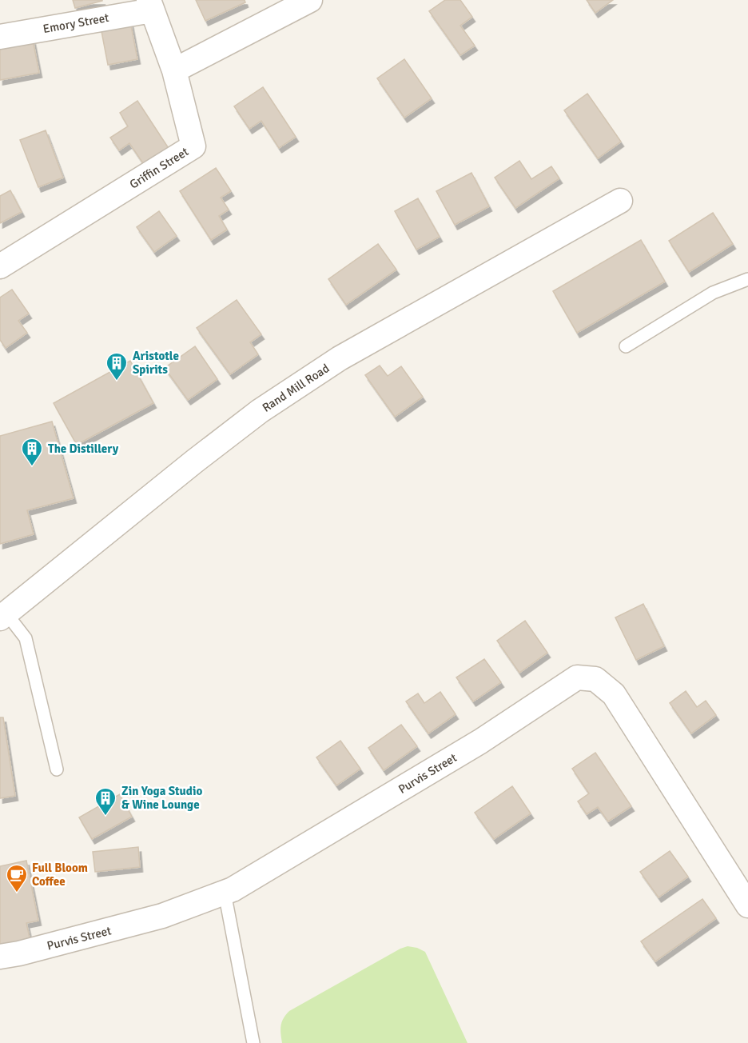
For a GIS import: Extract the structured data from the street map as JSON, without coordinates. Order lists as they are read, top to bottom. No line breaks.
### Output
{"streets":{"street":["Emory Street","Griffin Street","Rand Mill Road","Purvis Street"]},"places":{"building":["Aristotle Spirits","The Distillery","Zin Yoga Studio & Wine Lounge"],"cafe":["Full Bloom Coffee"]}}
